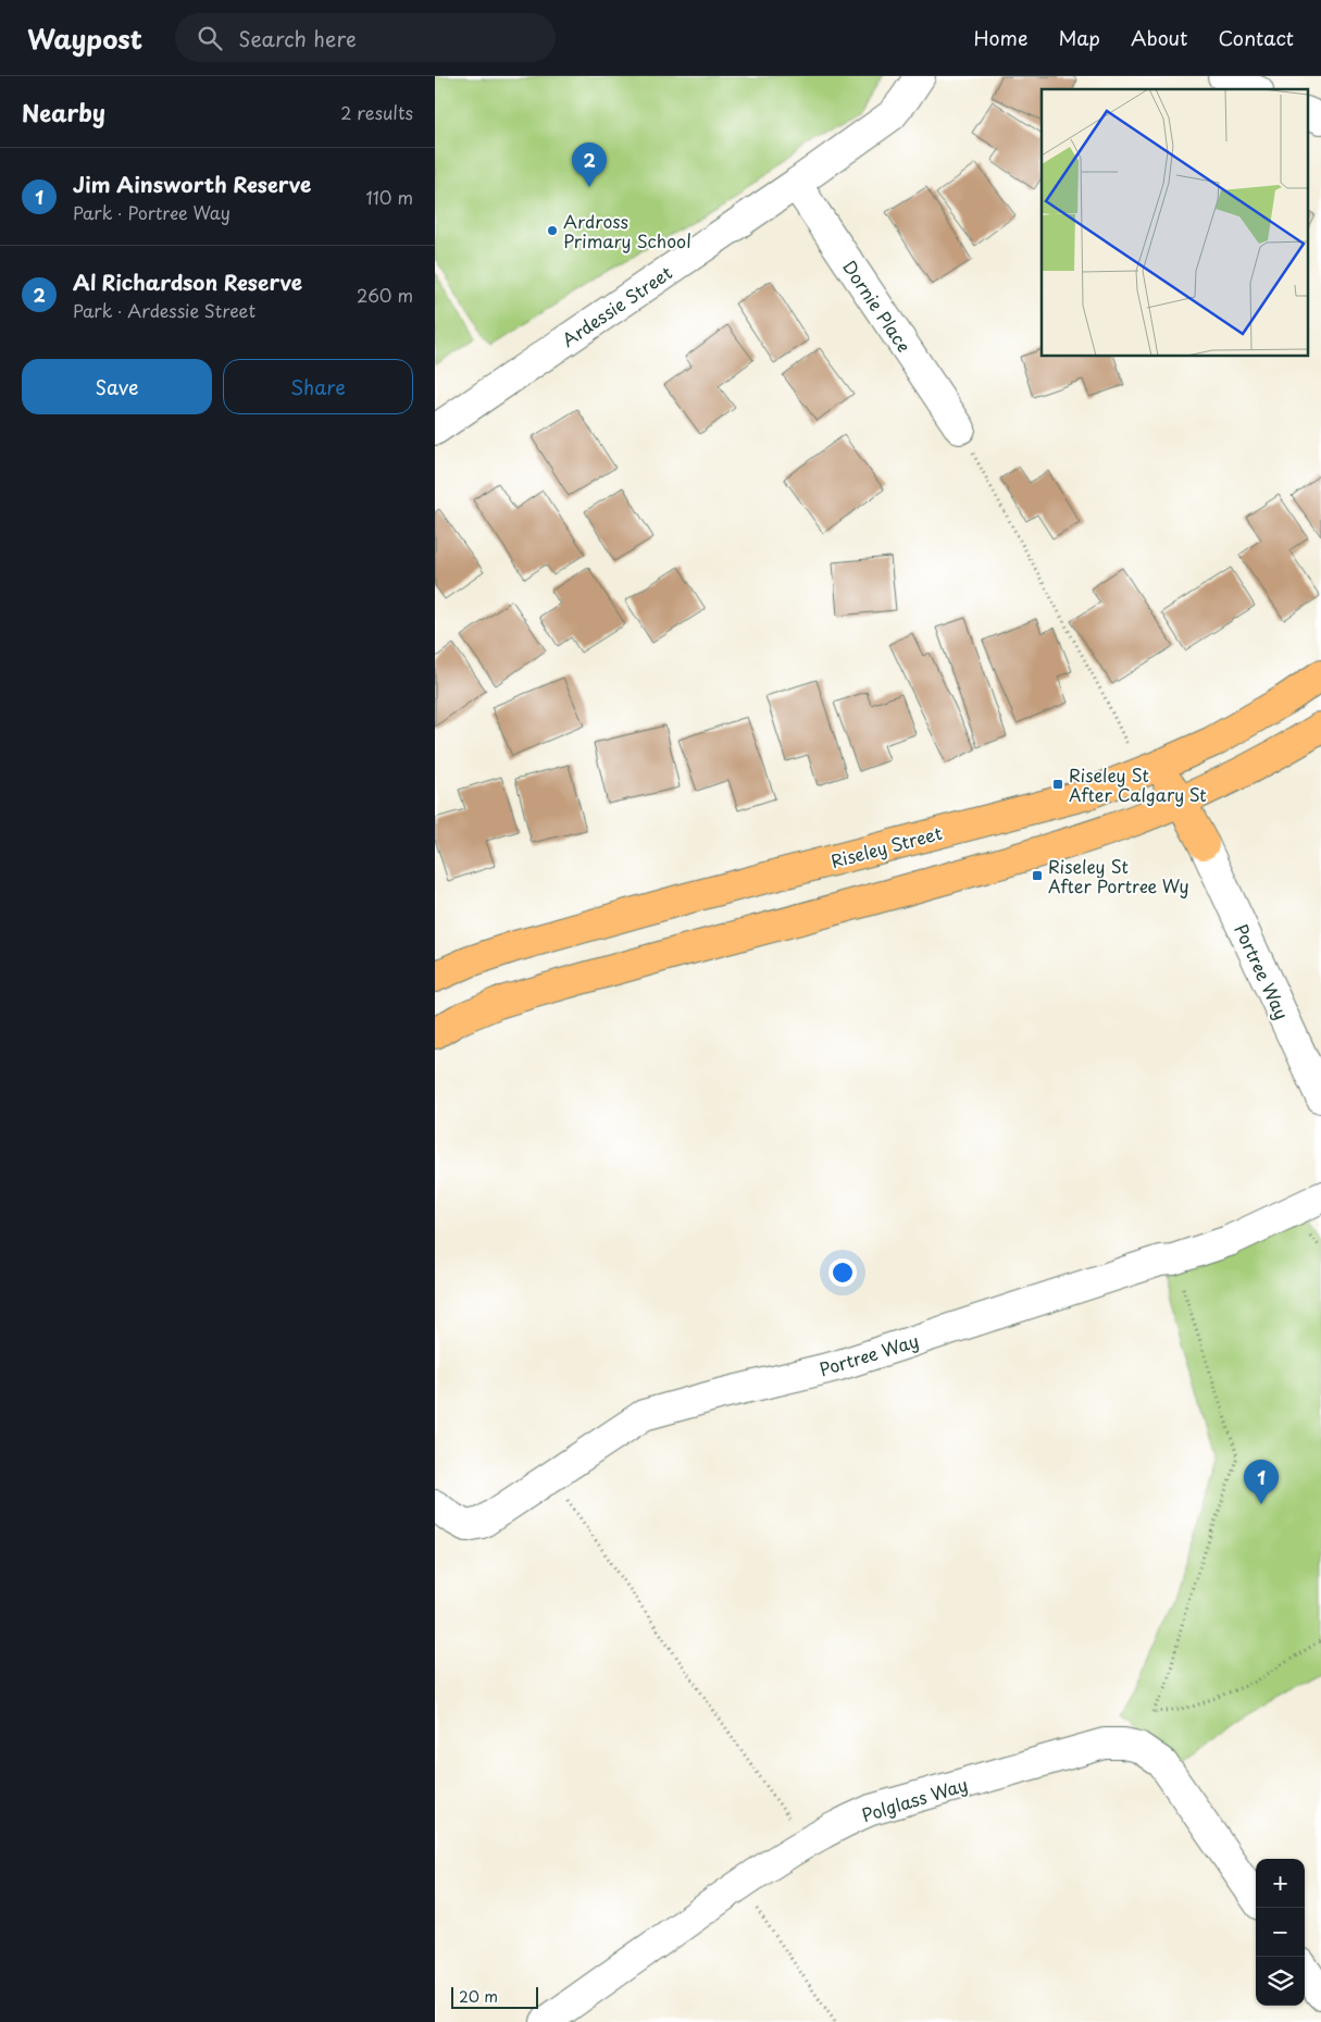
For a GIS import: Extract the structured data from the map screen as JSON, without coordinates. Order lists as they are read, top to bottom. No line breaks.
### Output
{"streets":{"highway":["Riseley Street"],"street":["Ardessie Street","Dornie Place","Portree Way","Polglass Way"]},"crossings":[["Ardessie Street","Dornie Place"]],"places":{"other":["Ardross Primary School"],"transit":["Riseley St After Calgary St","Riseley St After Portree Wy"]},"scale_bar":"20 m","page":{"header":"Waypost","search":"Search here","nav":["Home","Map","About","Contact"],"heading":["Nearby","2 results"],"pins":["2","1"],"list":[{"mark":"1","name":"Jim Ainsworth Reserve","note":"Park · Portree Way","value":"110 m"},{"mark":"2","name":"Al Richardson Reserve","note":"Park · Ardessie Street","value":"260 m"}],"buttons":["Save","Share"],"map_buttons":["+","−"],"scale":"20 m"}}
